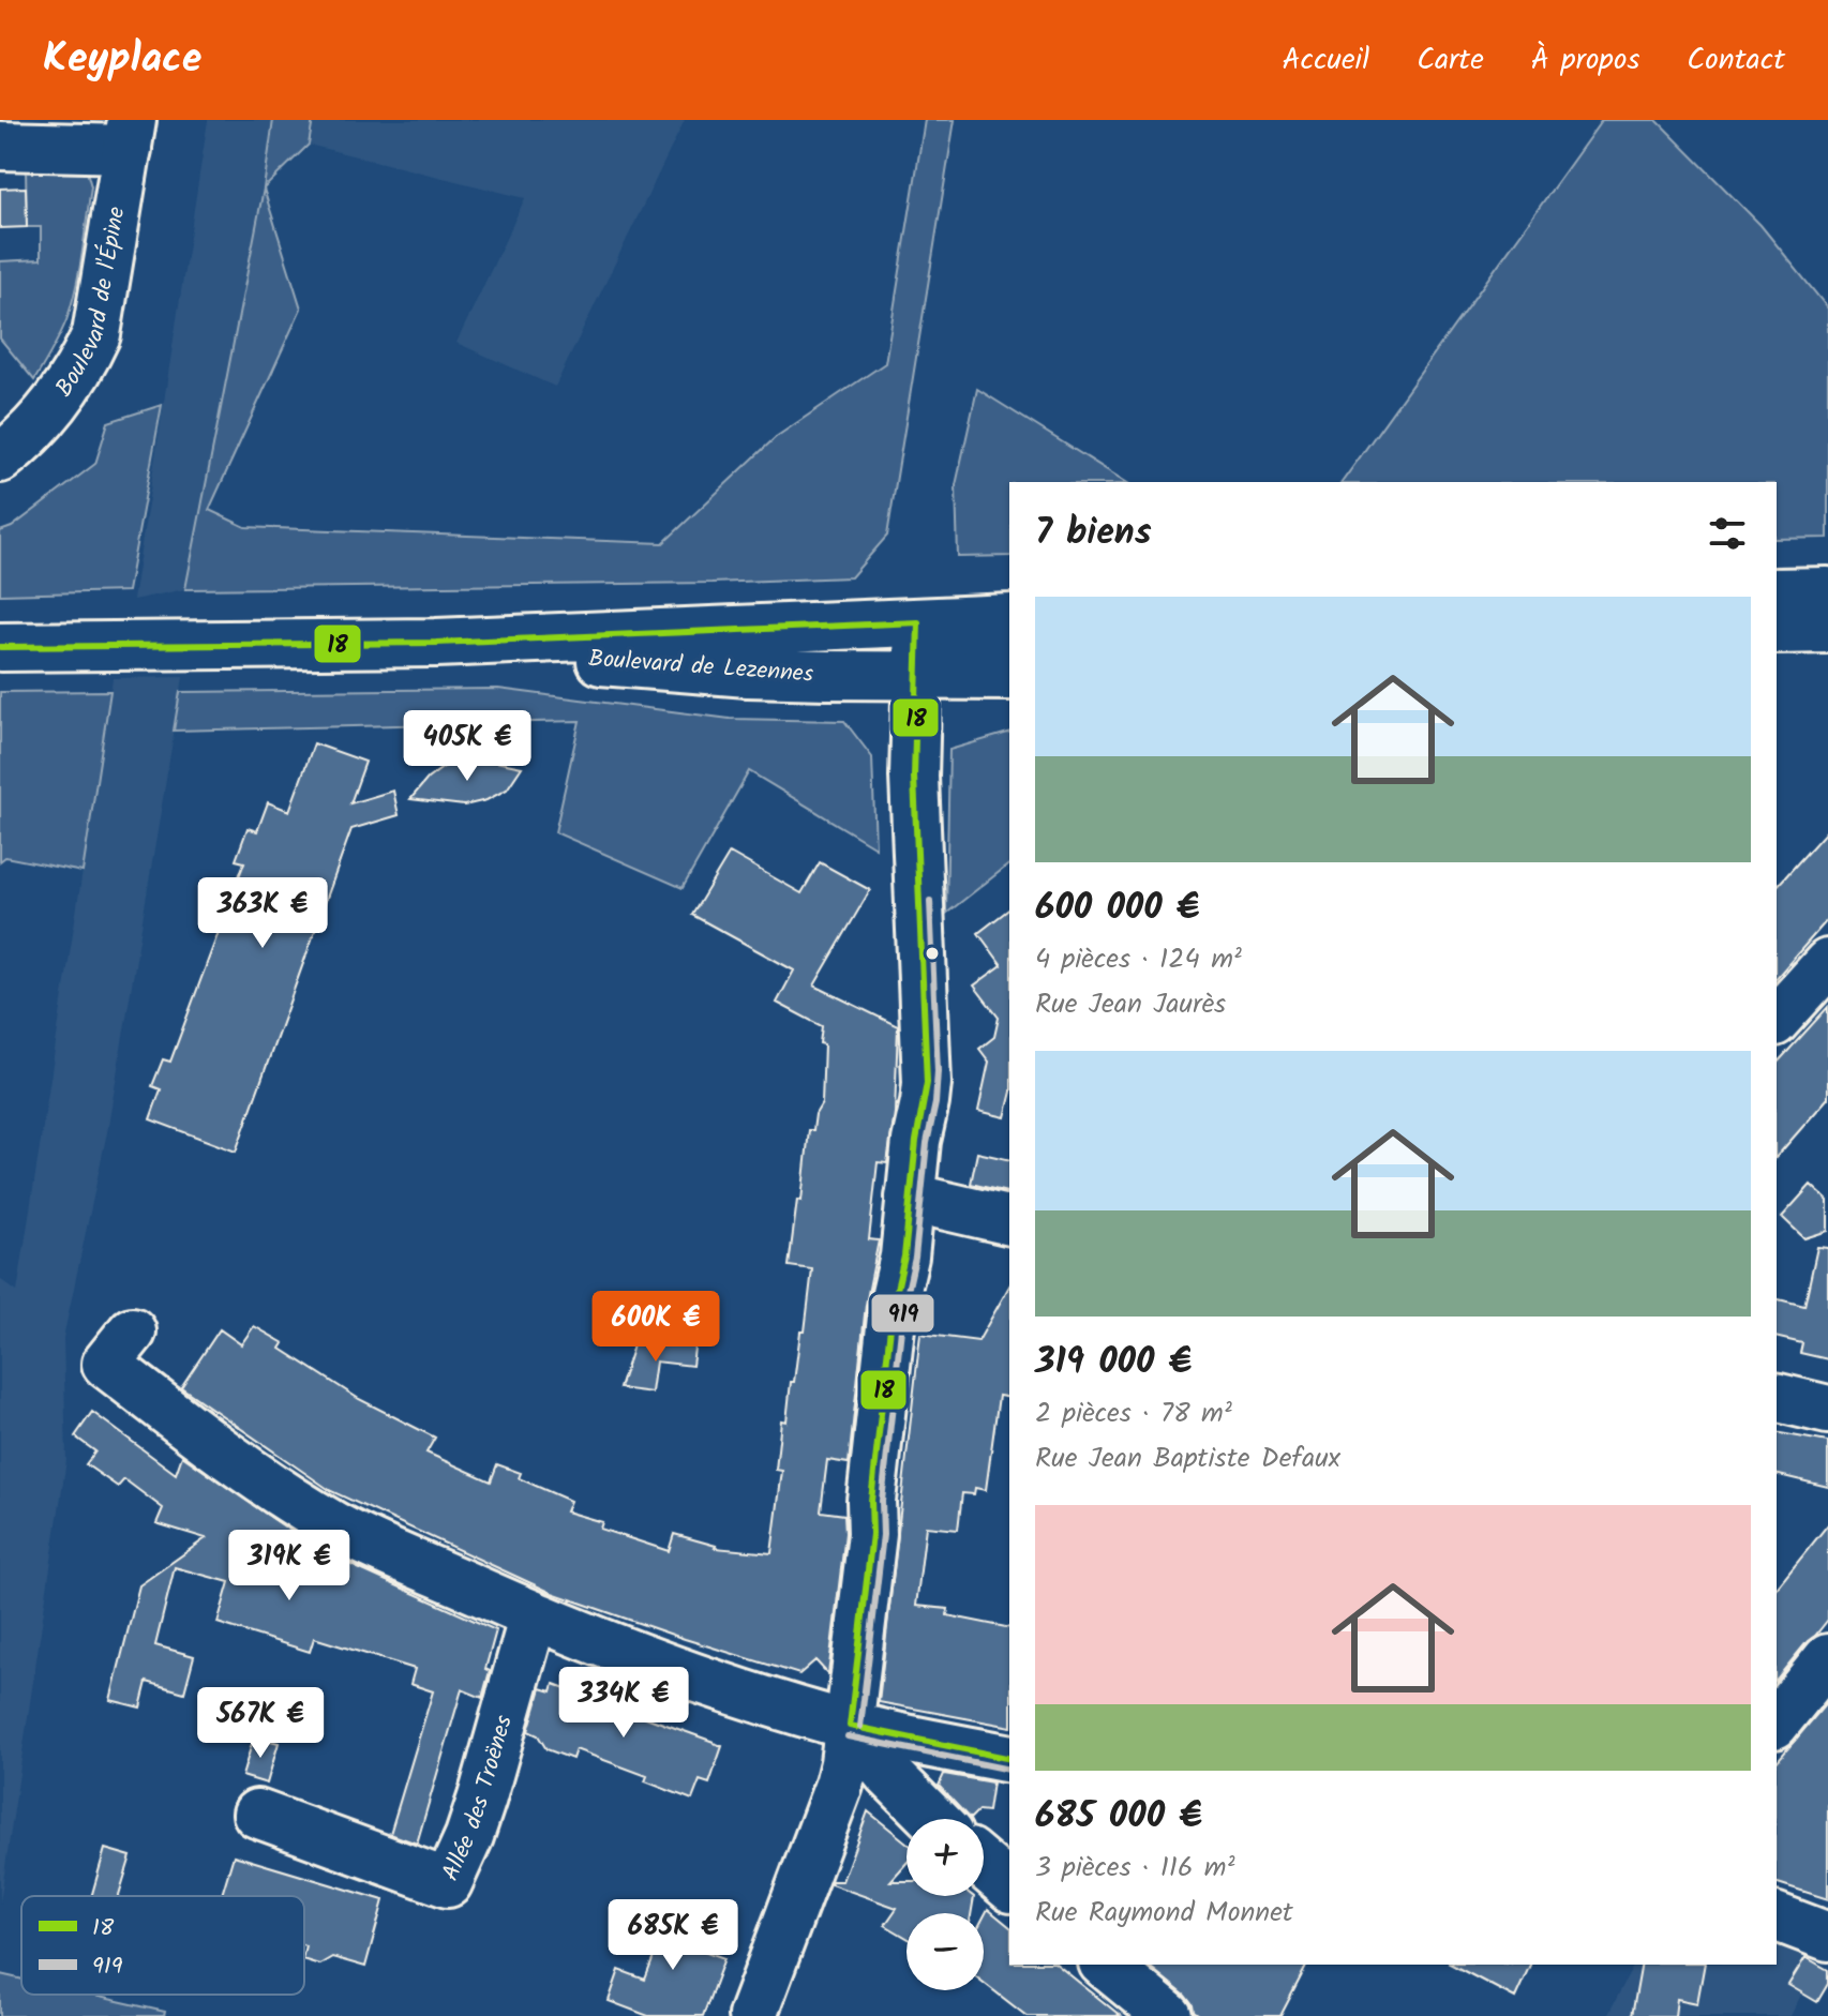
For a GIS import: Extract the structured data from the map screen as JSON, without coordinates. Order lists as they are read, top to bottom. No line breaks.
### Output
{"streets":{"street":["Boulevard de l'Épine","Boulevard de Lezennes","Allée des Troënes"]},"lines":["transit line 18","transit line 919"],"legend":["18","919"],"page":{"header":"Keyplace","nav":["Accueil","Carte","À propos","Contact"],"heading":"7 biens","list":[{"name":"600 000 €","note":"4 pièces · 124 m² · Rue Jean Jaurès"},{"name":"319 000 €","note":"2 pièces · 78 m² · Rue Jean Baptiste Defaux"},{"name":"685 000 €","note":"3 pièces · 116 m² · Rue Raymond Monnet"}],"price":["405K €","363K €","600K €","319K €","334K €","567K €","685K €"],"map_buttons":["+","−"]}}
